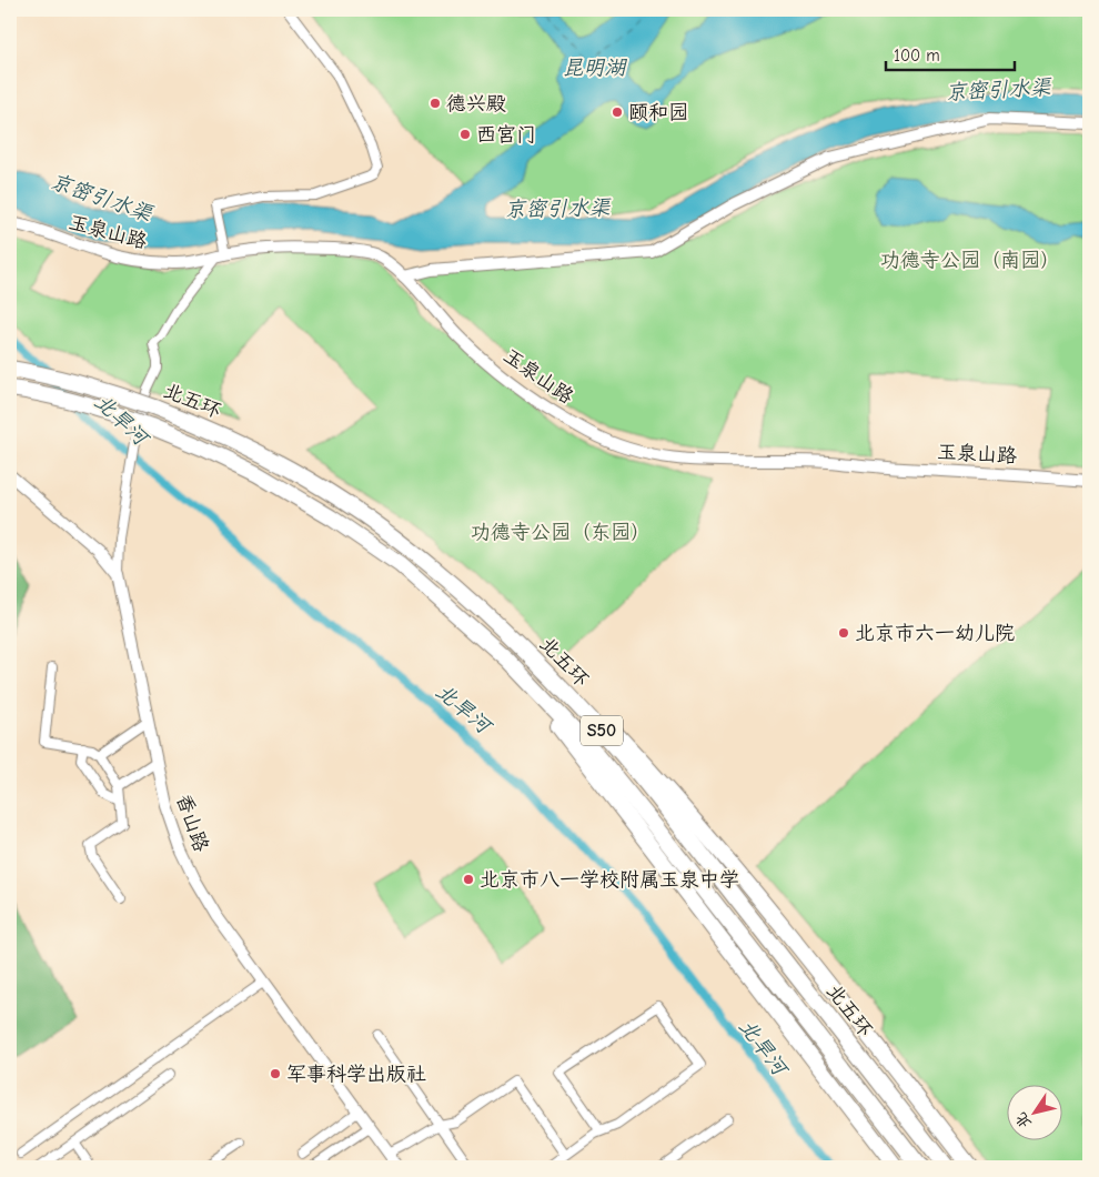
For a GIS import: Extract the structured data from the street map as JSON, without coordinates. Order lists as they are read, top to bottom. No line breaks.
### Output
{"streets":{"highway":["北五环","S50"],"street":["玉泉山路","香山路"]},"water":["昆明湖","京密引水渠","北旱河"],"parks":["功德寺公园（南园）","功德寺公园（东园）"],"places":["德兴殿","颐和园","西宫门","北京市六一幼儿院","北京市八一学校附属玉泉中学","军事科学出版社"],"scale_bar":"100 m","north":"bottom left"}
